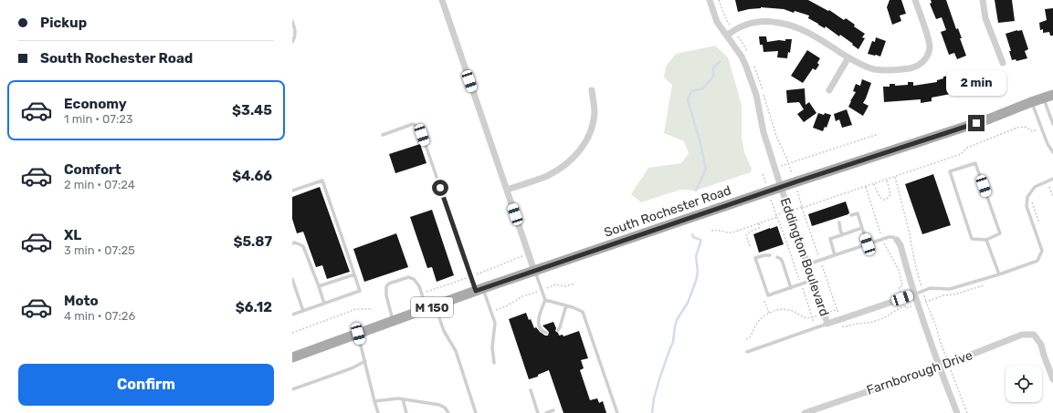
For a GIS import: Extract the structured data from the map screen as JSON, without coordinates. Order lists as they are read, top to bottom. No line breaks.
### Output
{"streets":{"main road":["South Rochester Road","M 150"],"street":["Eddington Boulevard","Farnborough Drive"]},"crossings":[["South Rochester Road","Eddington Boulevard"]],"page":{"banner":["Pickup","South Rochester Road"],"bubble":"2 min","list":[{"name":"Economy","note":"1 min · 07:23","value":"$3.45"},{"name":"Comfort","note":"2 min · 07:24","value":"$4.66"},{"name":"XL","note":"3 min · 07:25","value":"$5.87"},{"name":"Moto","note":"4 min · 07:26","value":"$6.12"}],"buttons":"Confirm"}}
